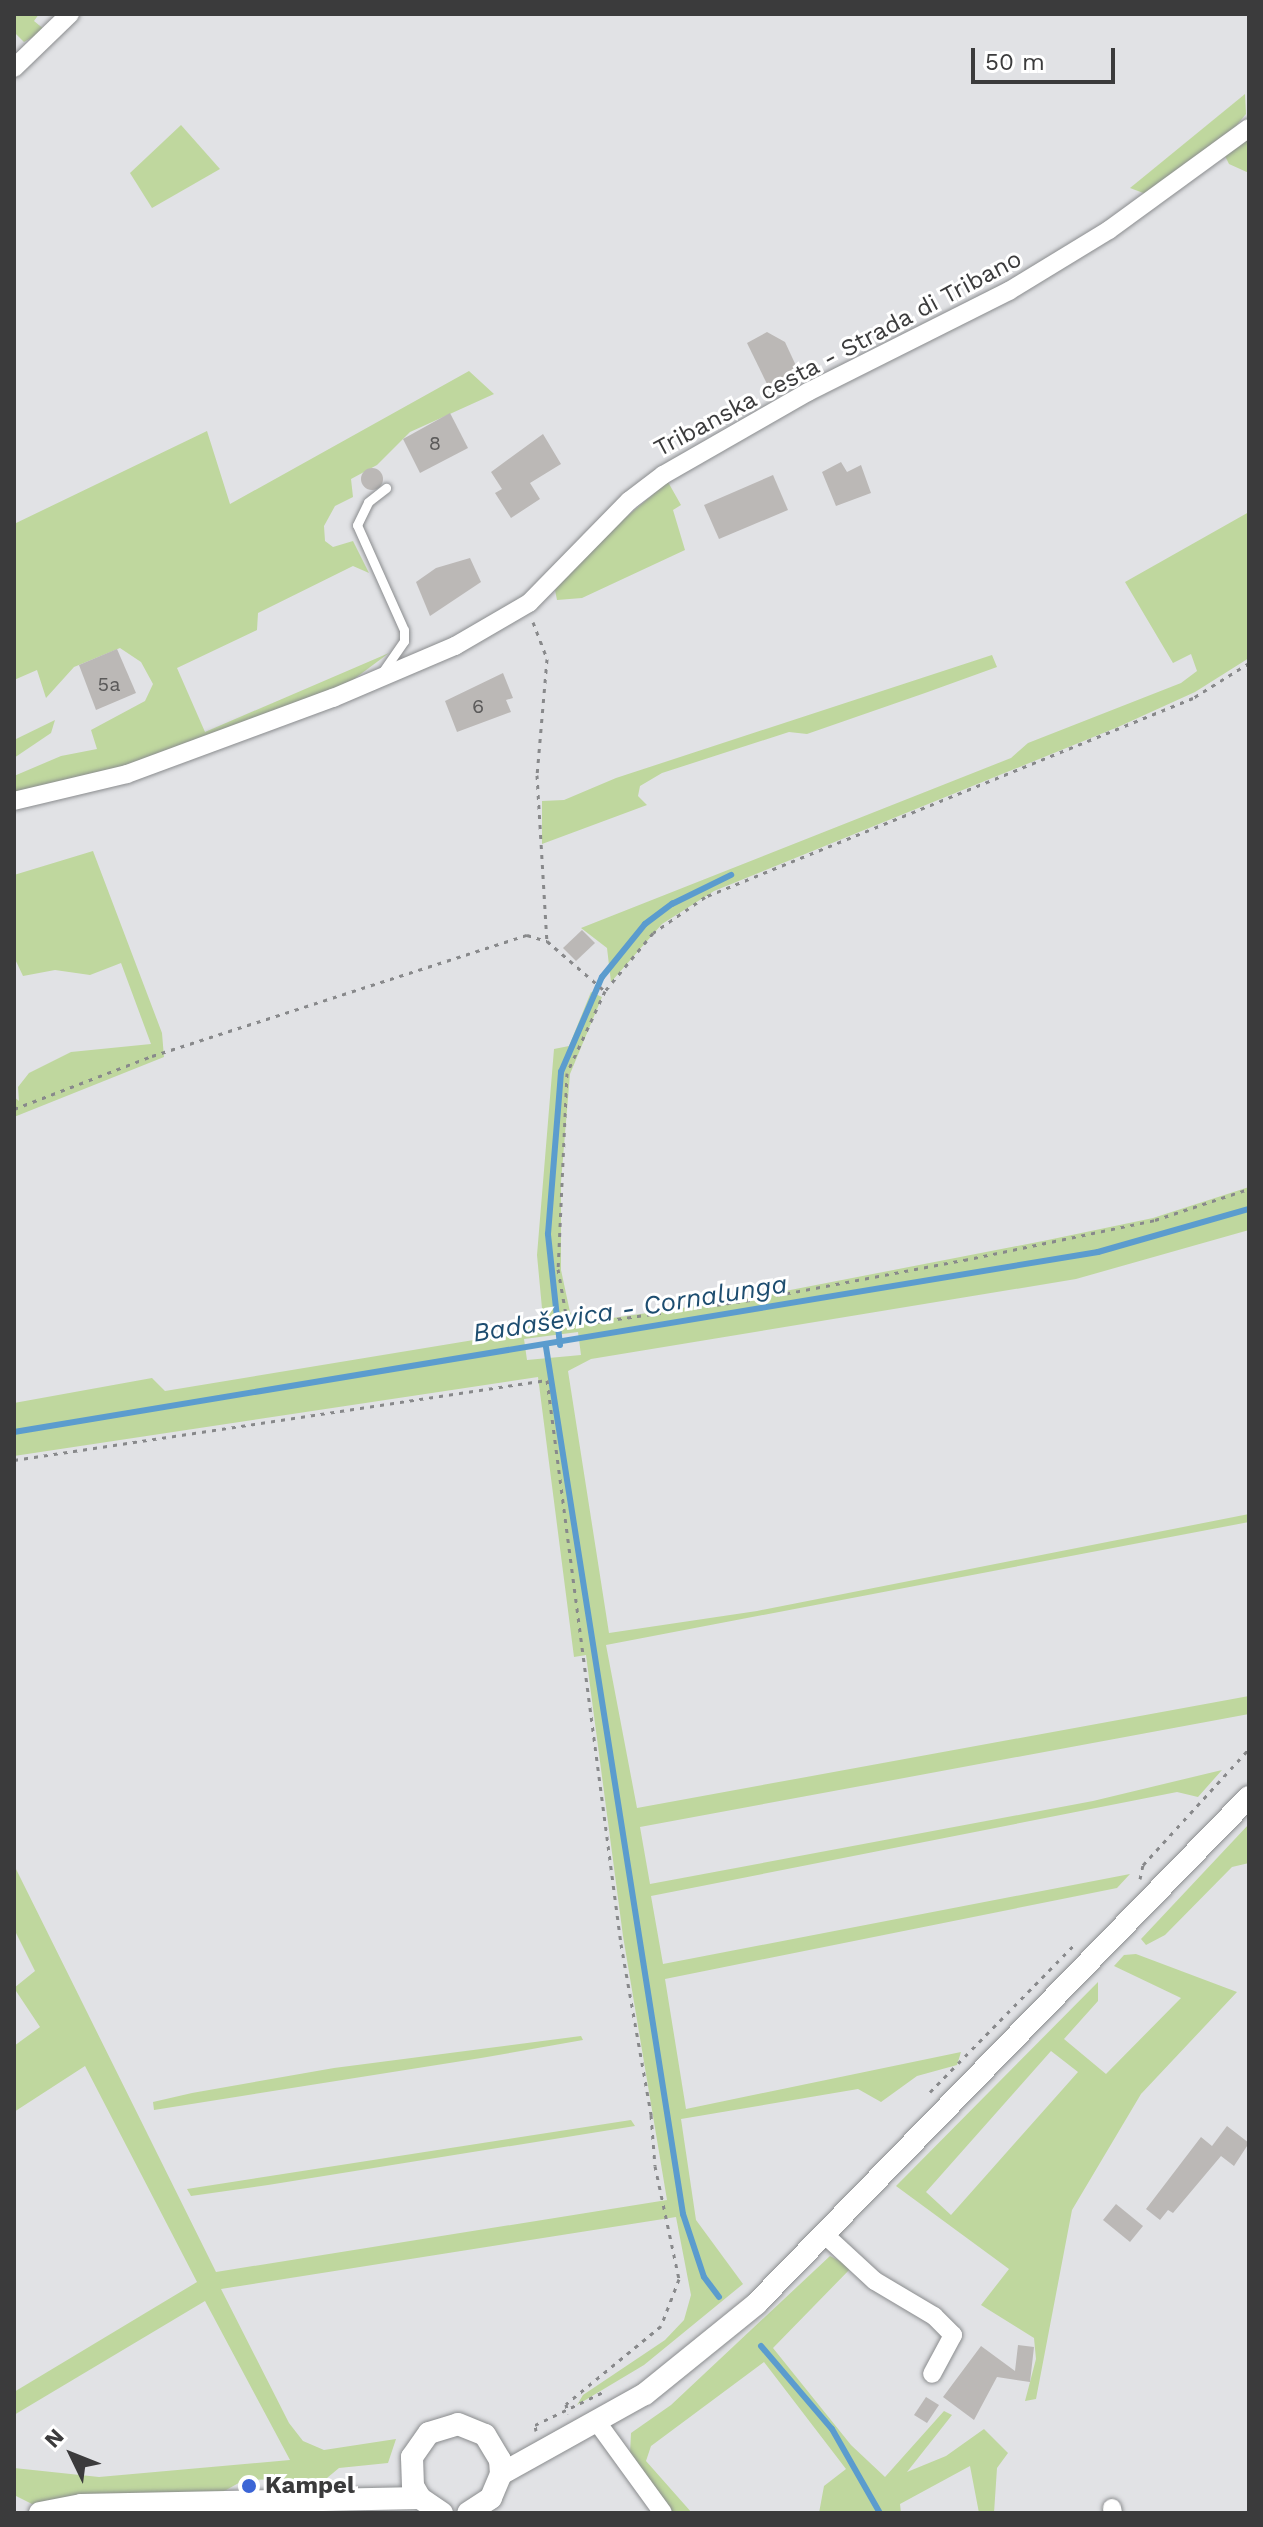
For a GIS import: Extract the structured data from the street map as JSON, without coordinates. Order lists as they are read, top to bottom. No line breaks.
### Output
{"streets":{"street":["Tribanska cesta - Strada di Tribano"]},"water":["Badaševica - Cornalunga"],"places":["Kampel"],"house_numbers":["8","5a","6"],"scale_bar":"50 m","north":"top left"}
